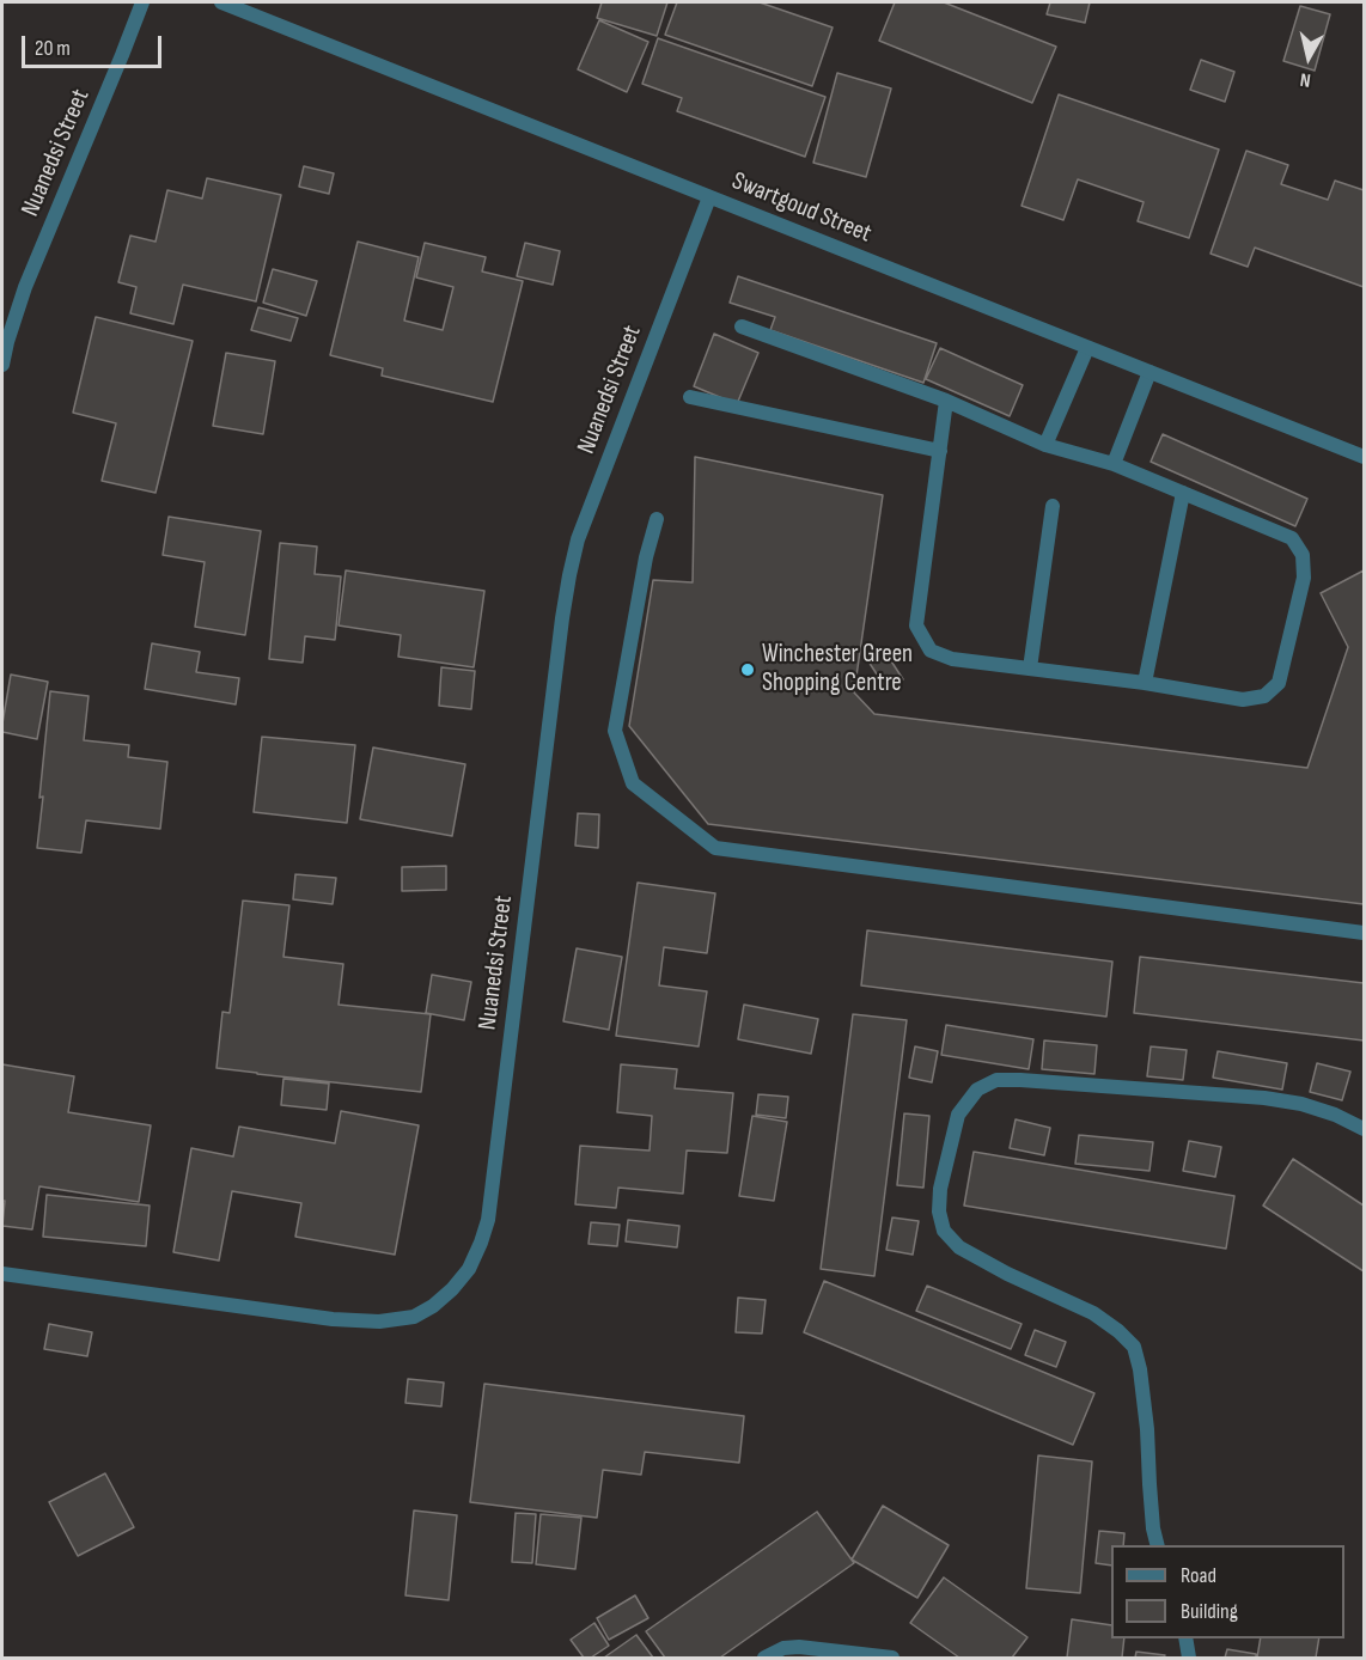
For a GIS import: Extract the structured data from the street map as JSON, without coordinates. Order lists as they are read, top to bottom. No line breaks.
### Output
{"streets":{"street":["Nuanedsi Street","Swartgoud Street"]},"crossings":[["Nuanedsi Street","Swartgoud Street"]],"places":["Winchester Green Shopping Centre"],"legend":["Road","Building"],"scale_bar":"20 m","north":"bottom"}
